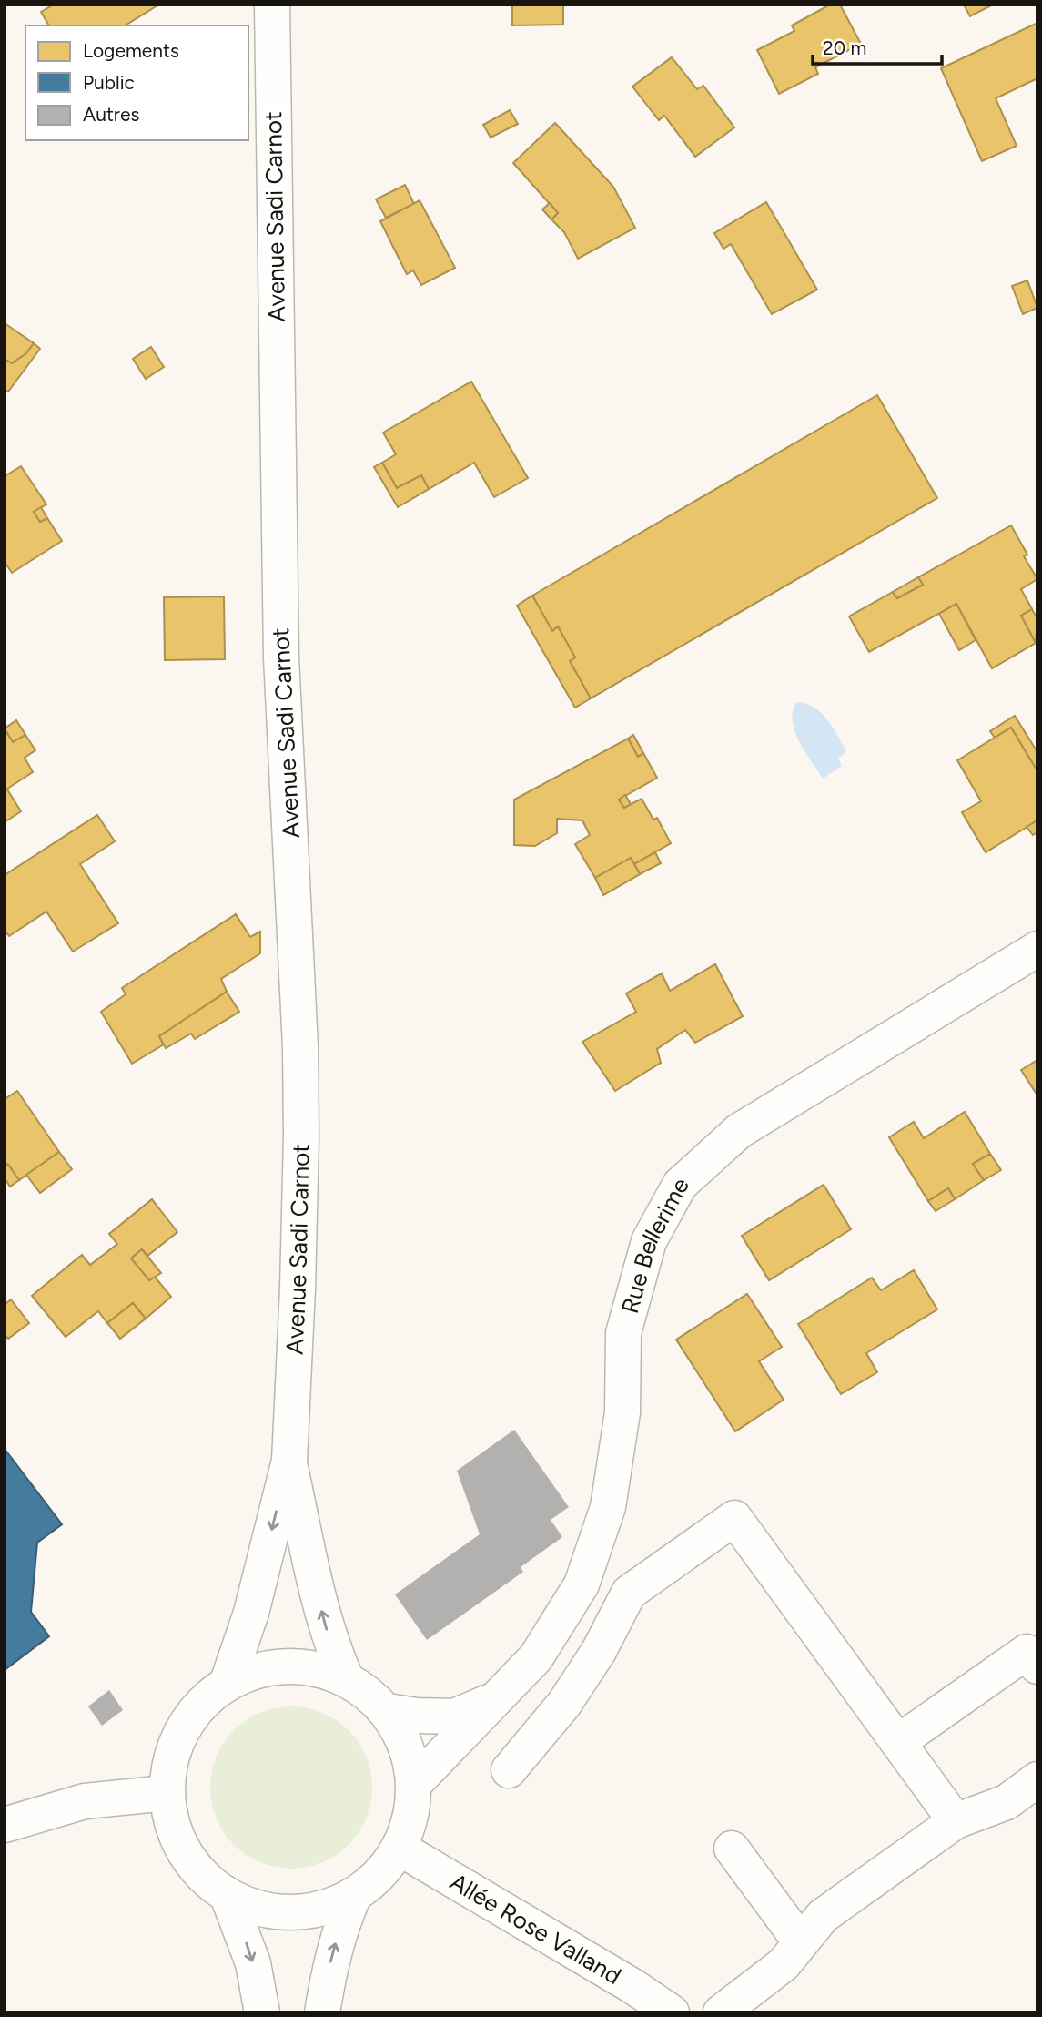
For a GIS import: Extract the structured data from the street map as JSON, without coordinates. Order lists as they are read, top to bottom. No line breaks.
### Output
{"streets":{"street":["Avenue Sadi Carnot","Rue Bellerime","Allée Rose Valland"]},"legend":["Logements","Public","Autres"],"scale_bar":"20 m"}
